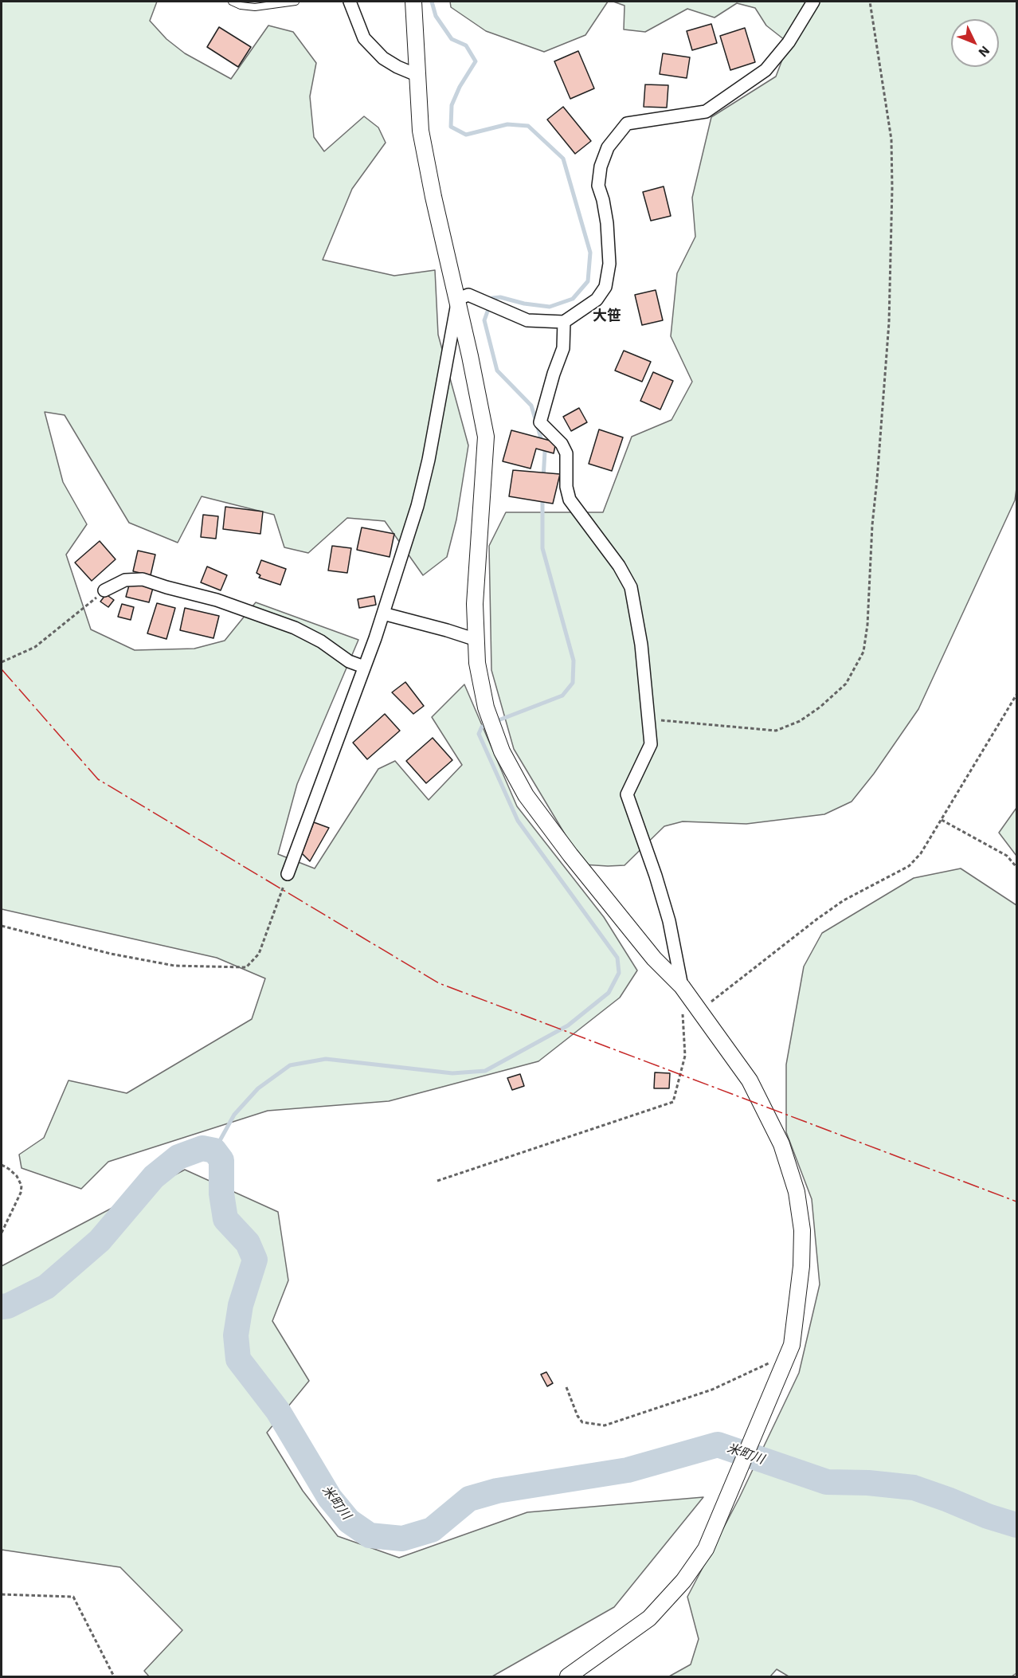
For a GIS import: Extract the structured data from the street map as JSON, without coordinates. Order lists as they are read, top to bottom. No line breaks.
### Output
{"districts":["大笹"],"water":["米町川"],"north":"bottom right"}
